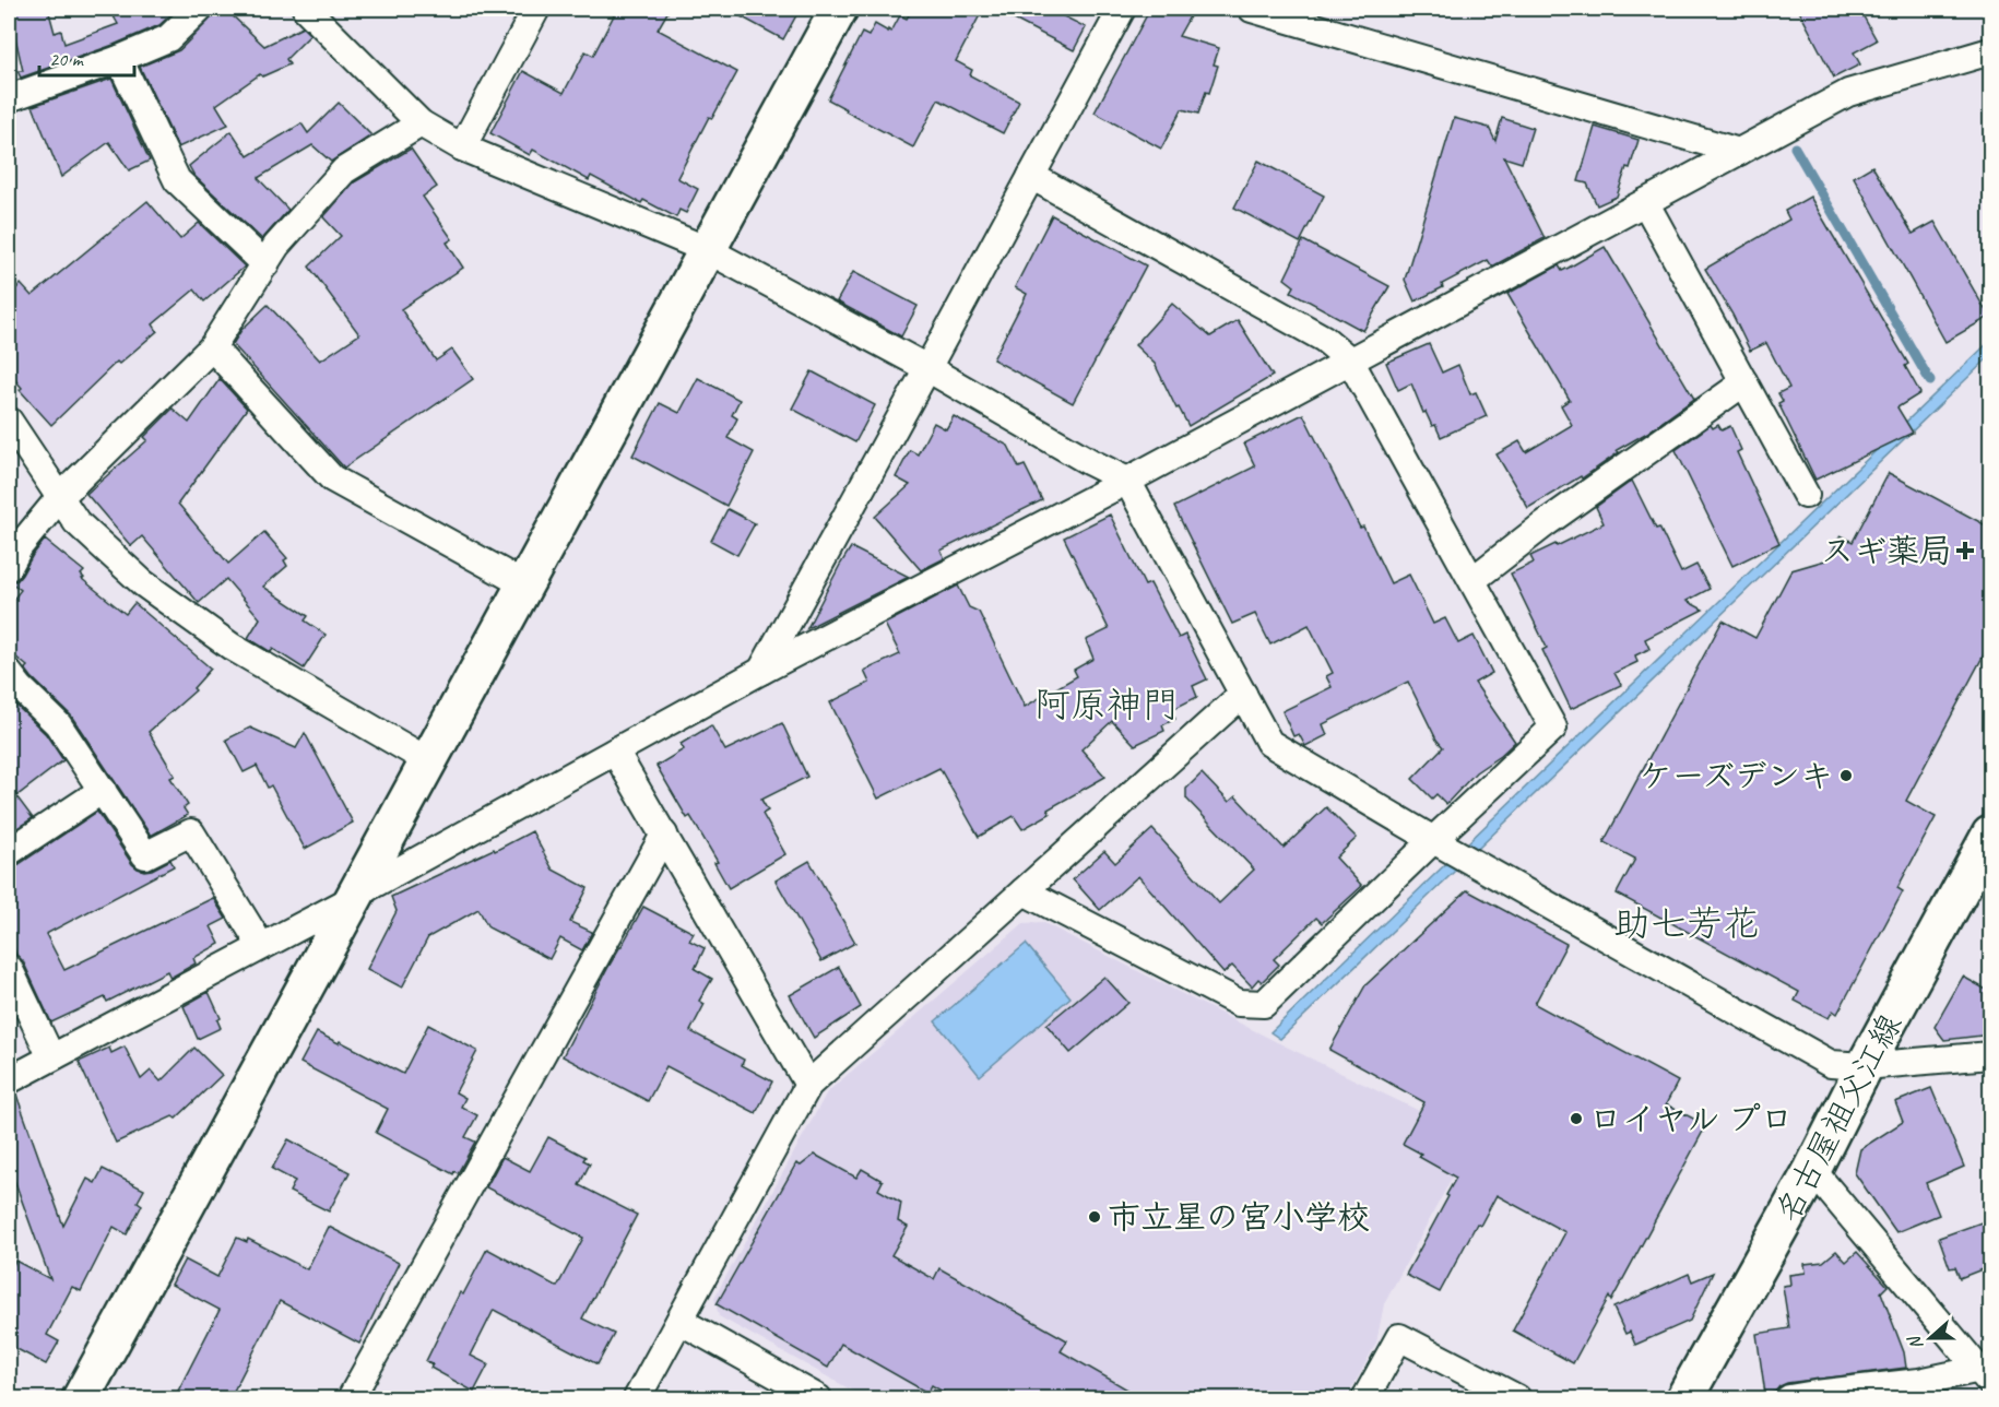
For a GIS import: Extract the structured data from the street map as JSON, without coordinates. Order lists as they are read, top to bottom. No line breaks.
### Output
{"streets":{"street":["名古屋祖父江線"]},"districts":["阿原神門","助七芳花"],"places":{"health":["スギ薬局"],"other":["ケーズデンキ","ロイヤル プロ","市立星の宮小学校"]},"scale_bar":"20 m","north":"left"}
